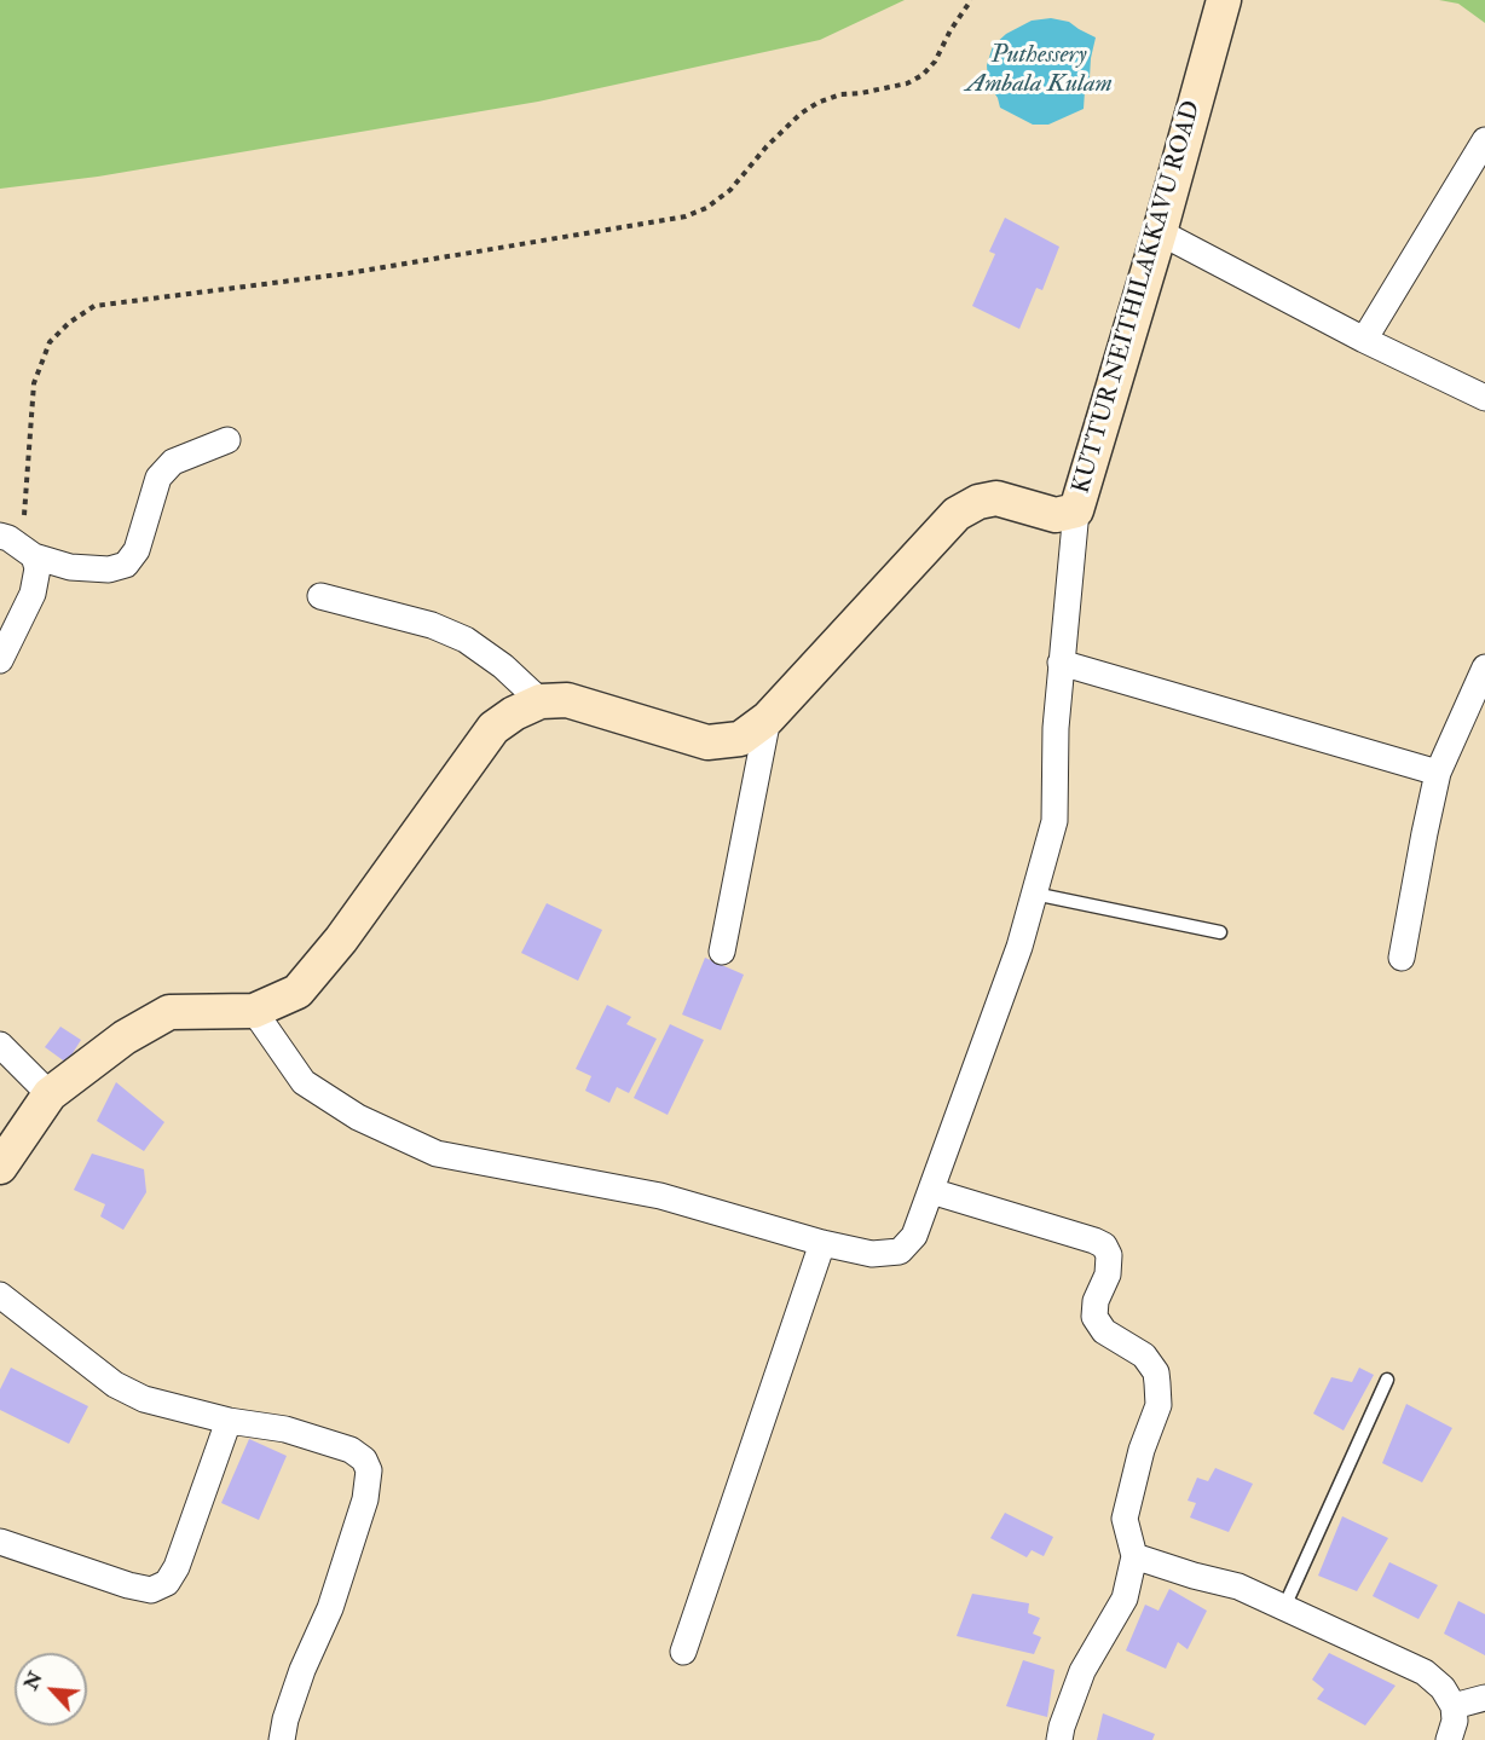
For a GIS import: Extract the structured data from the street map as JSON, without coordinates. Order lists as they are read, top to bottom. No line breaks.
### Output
{"streets":{"street":["KUTTUR NEITHILAKKAVU ROAD"]},"water":["Puthessery Ambala Kulam"],"north":"top left"}
